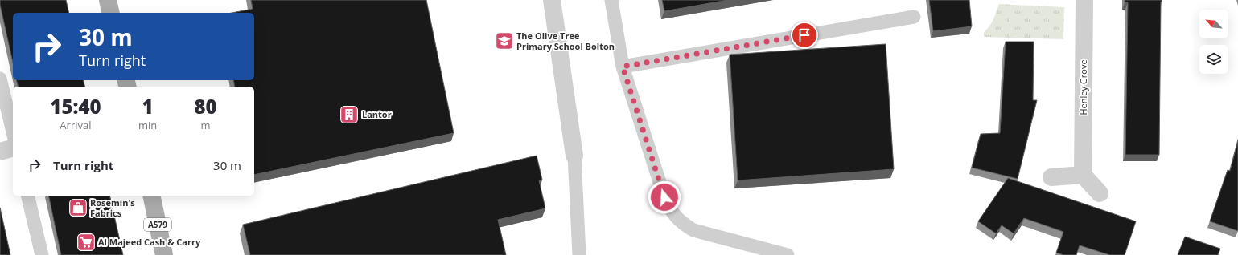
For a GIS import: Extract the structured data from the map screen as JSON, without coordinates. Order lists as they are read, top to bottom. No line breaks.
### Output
{"streets":{"main road":["A579"],"street":["Henley Grove"]},"places":{"school or university":["The Olive Tree Primary School Bolton"],"building":["Lantor"],"shop":["Rosemin's Fabrics"],"supermarket":["Al Majeed Cash & Carry"]},"north":"top left","page":{"turn":["30 m","Turn right"],"eta":["15:40","Arrival","1","min","80","m"],"list":[{"name":"Turn right","value":"30 m"}]}}
